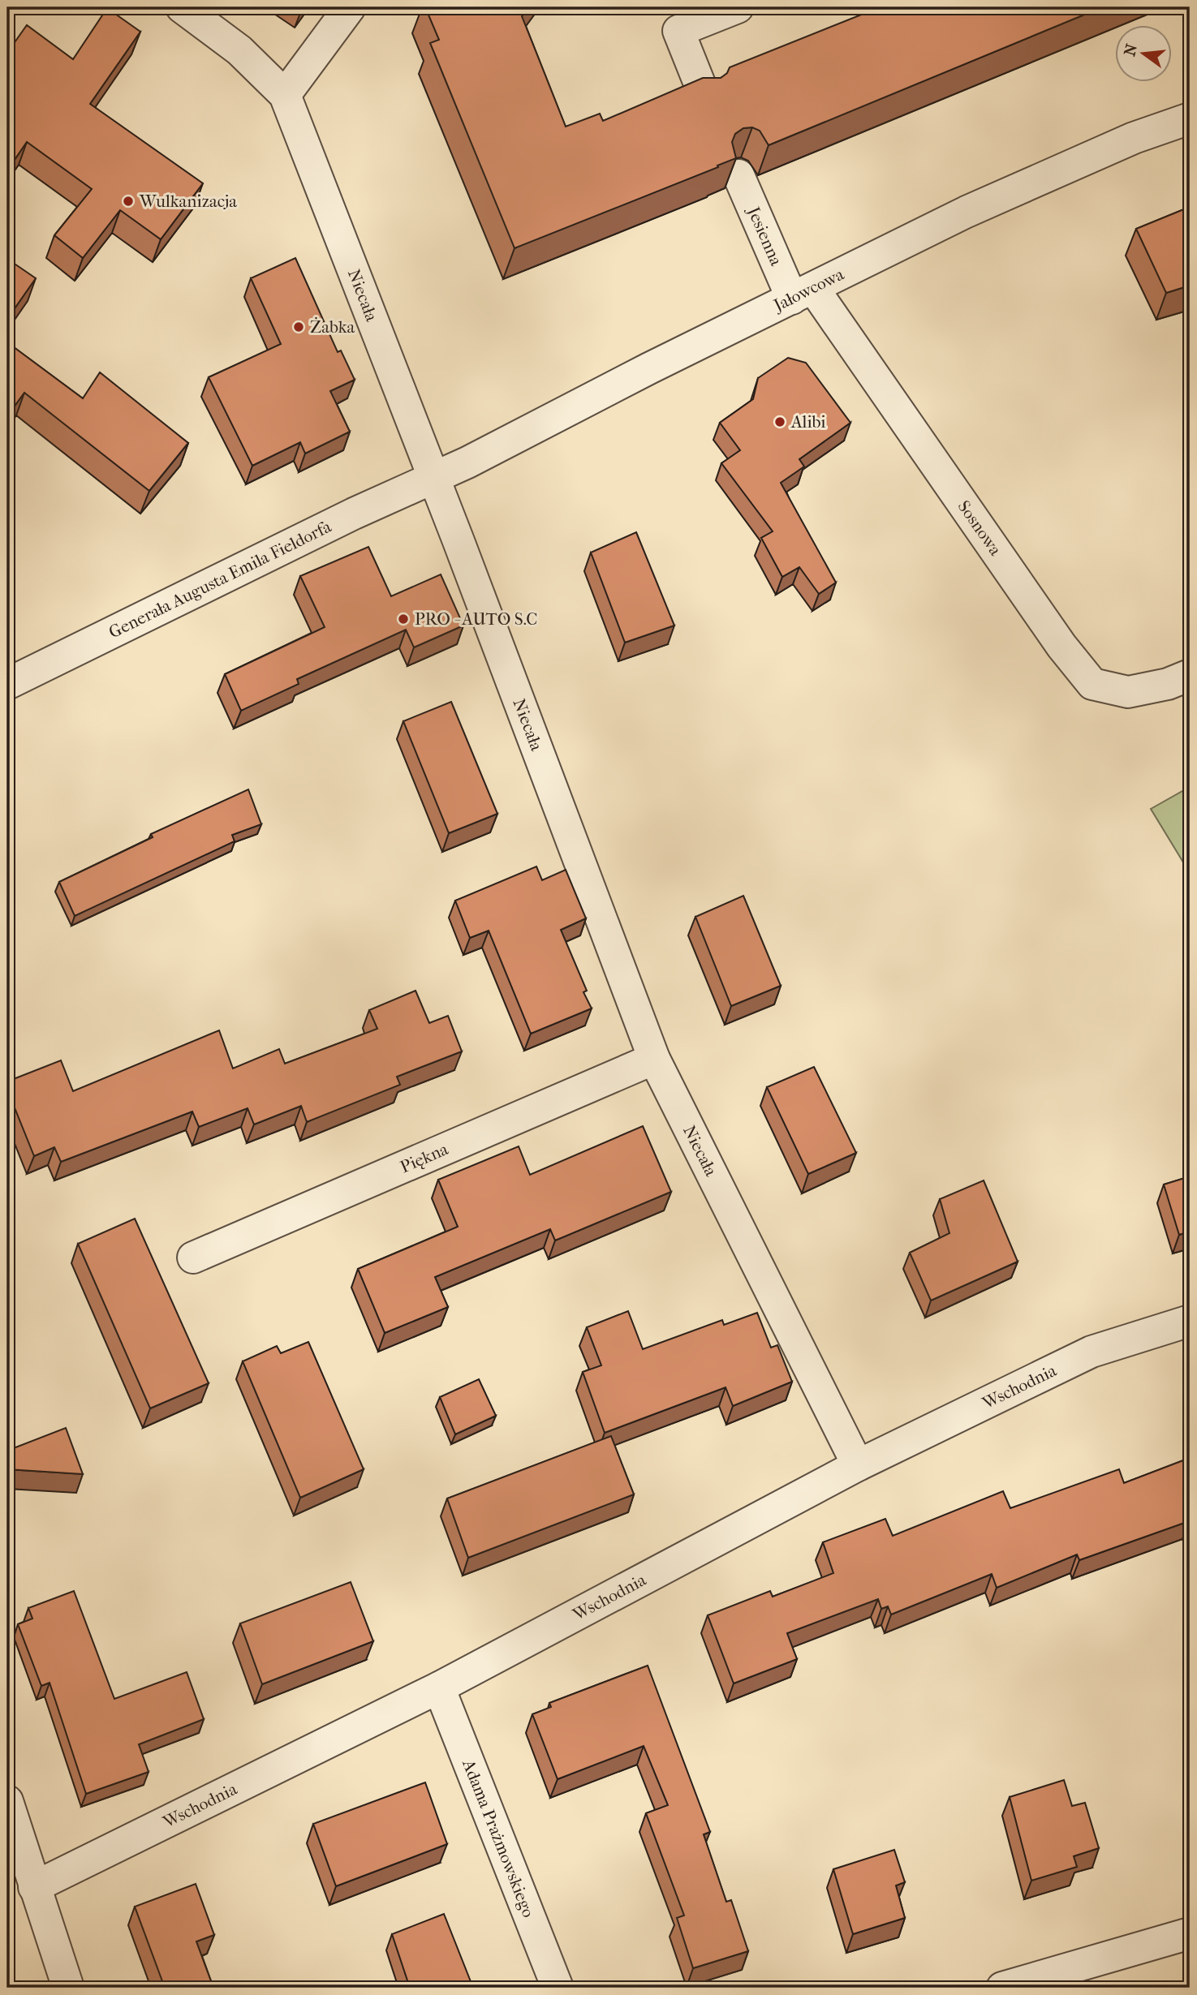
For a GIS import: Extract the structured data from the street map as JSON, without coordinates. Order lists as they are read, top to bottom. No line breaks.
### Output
{"streets":{"street":["Jesienna","Jałowcowa","Niecała","Sosnowa","Generała Augusta Emila Fieldorfa","Piękna","Wschodnia","Adama Prażmowskiego"]},"crossings":[["Jesienna","Jałowcowa"],["Jesienna","Sosnowa"],["Jałowcowa","Niecała"],["Jałowcowa","Sosnowa"],["Jałowcowa","Generała Augusta Emila Fieldorfa"],["Niecała","Generała Augusta Emila Fieldorfa"],["Niecała","Piękna"],["Niecała","Wschodnia"],["Wschodnia","Adama Prażmowskiego"]],"places":["Wulkanizacja","Żabka","Alibi","PRO - AUTO S.C"],"north":"left"}
